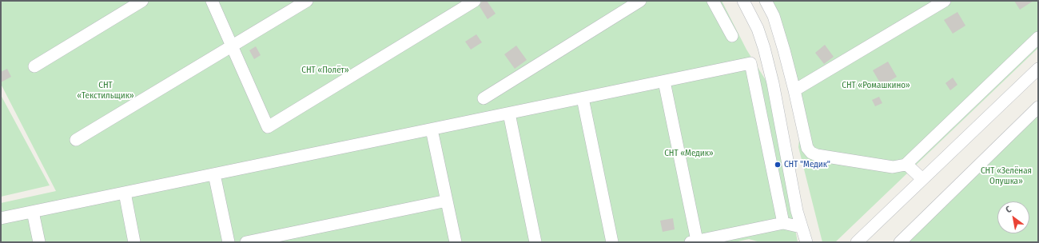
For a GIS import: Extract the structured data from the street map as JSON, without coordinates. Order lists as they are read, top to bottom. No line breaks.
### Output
{"parks":["СНТ «Полёт»","СНТ «Текстильщик»","СНТ «Ромашкино»","СНТ «Медик»","СНТ «Зелёная Опушка»"],"places":["СНТ \"Медик\""],"north":"top left"}
